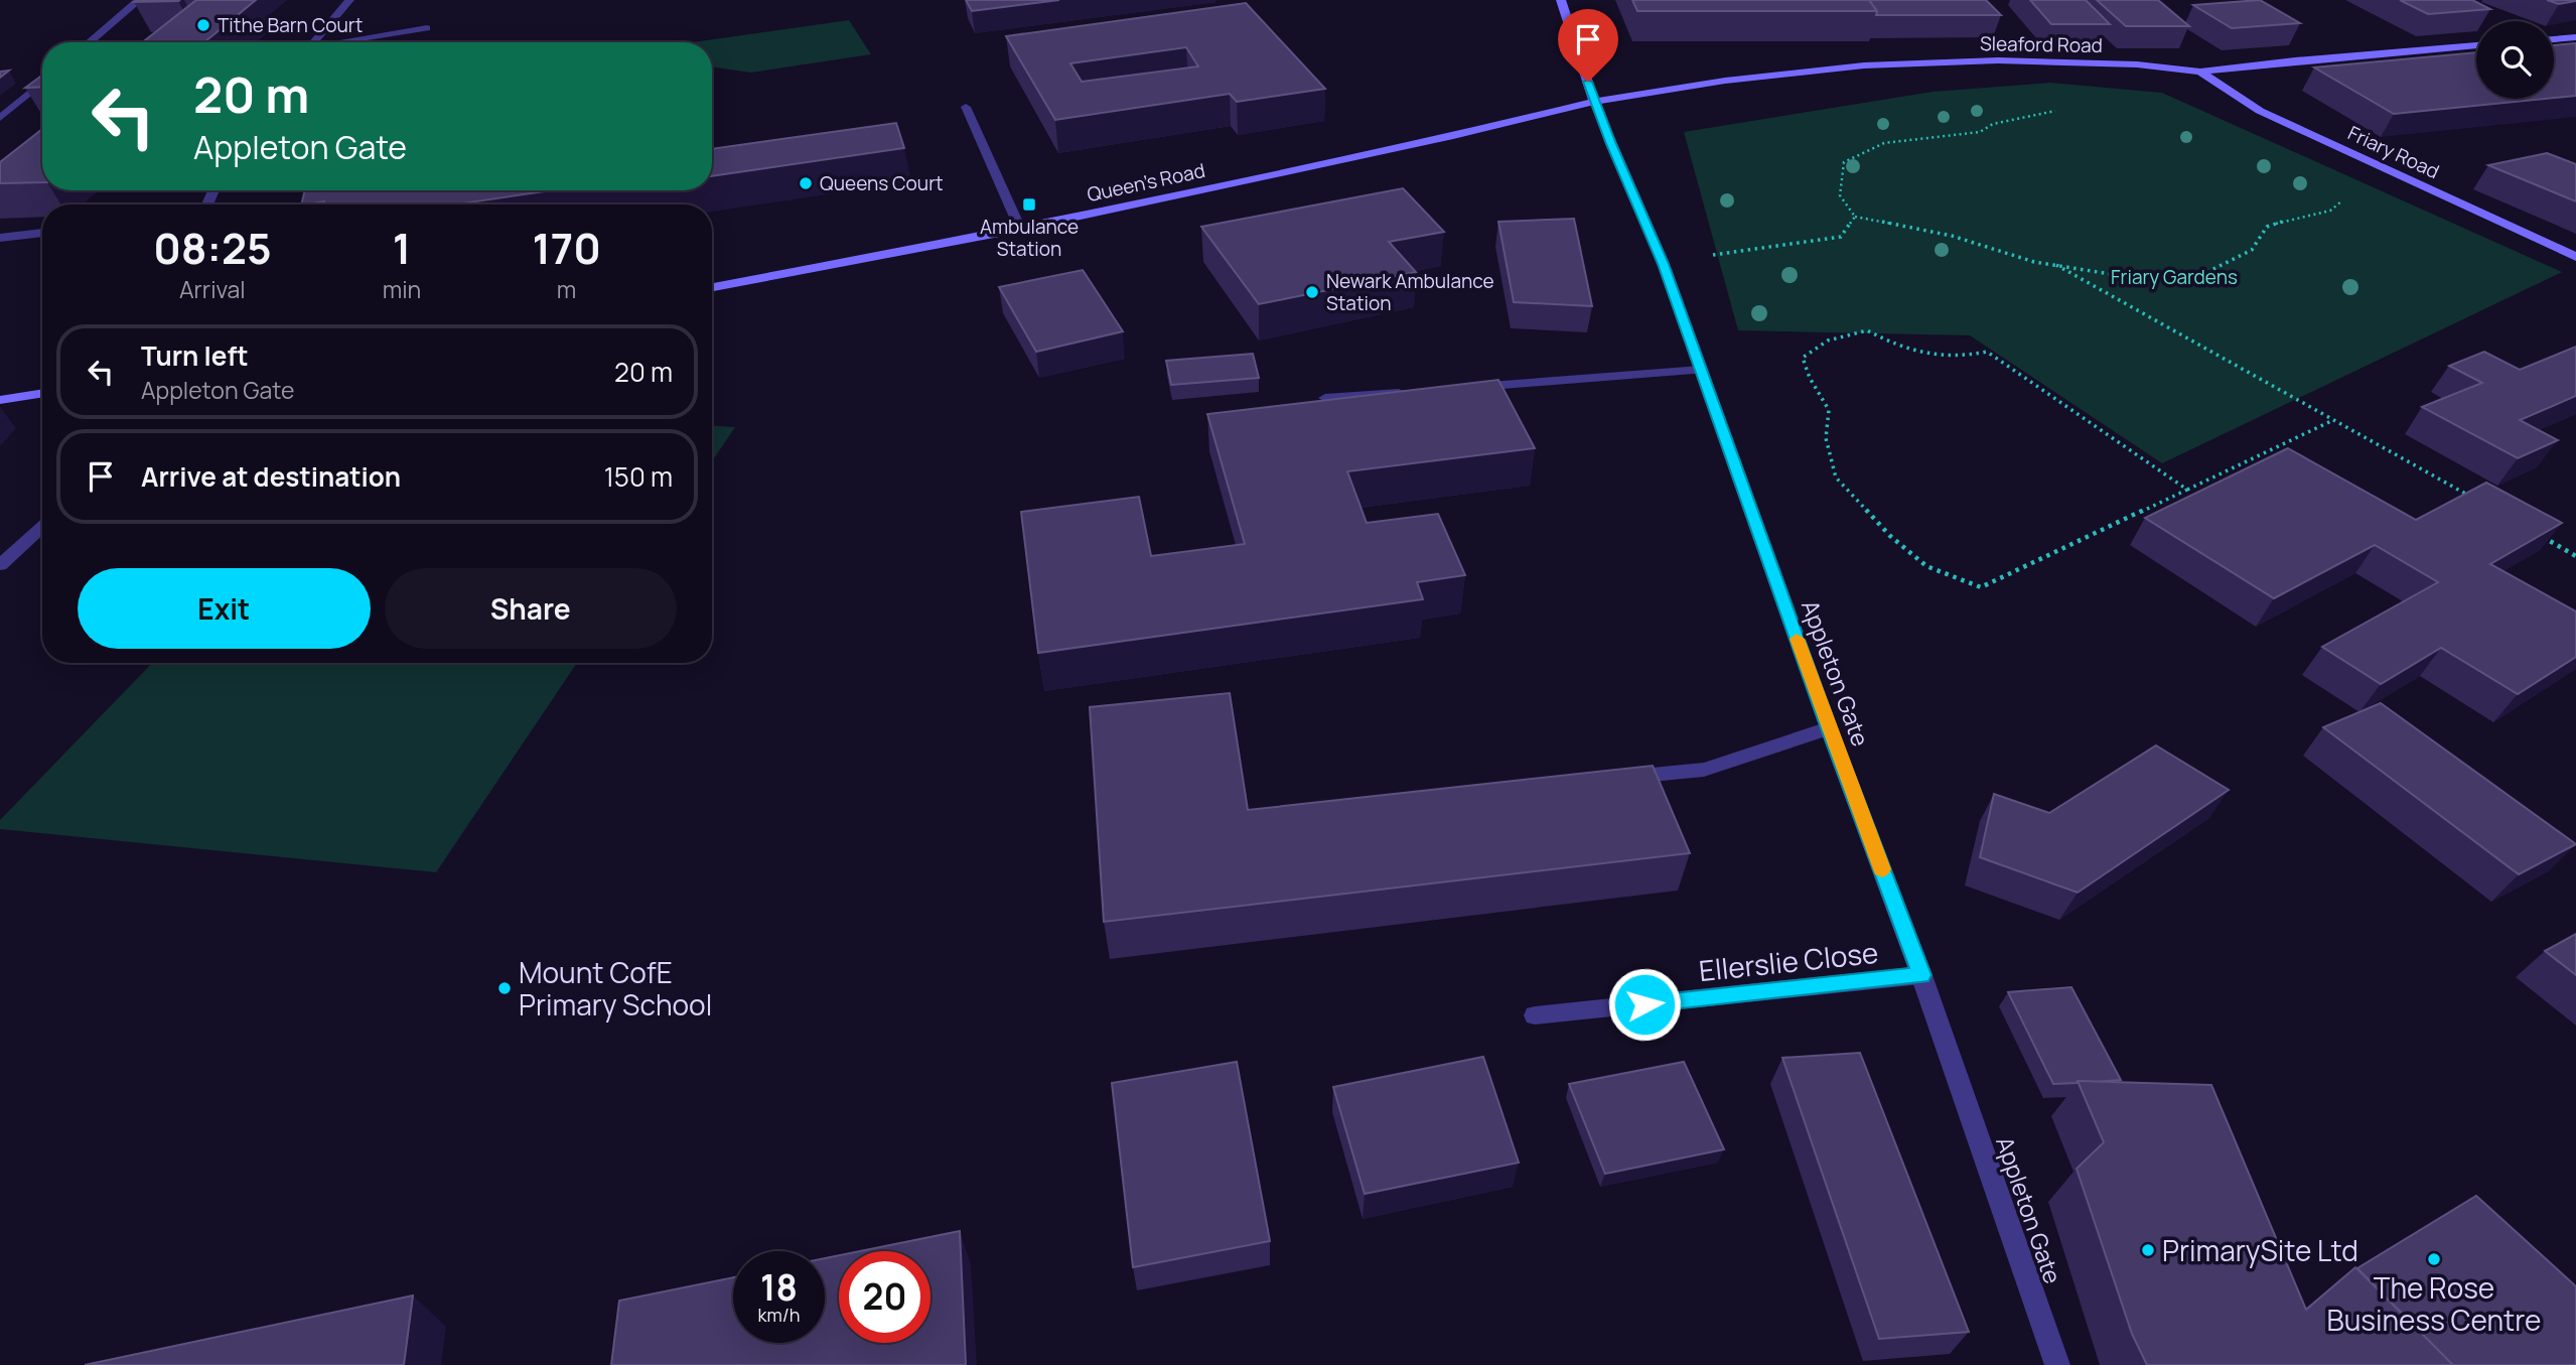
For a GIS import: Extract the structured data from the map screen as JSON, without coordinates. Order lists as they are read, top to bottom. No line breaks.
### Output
{"streets":{"street":["Sleaford Road","Friary Road","Queen's Road","Appleton Gate","Ellerslie Close"]},"crossings":[["Sleaford Road","Friary Road"],["Sleaford Road","Queen's Road"],["Sleaford Road","Appleton Gate"],["Queen's Road","Appleton Gate"],["Appleton Gate","Ellerslie Close"]],"parks":["Friary Gardens"],"places":{"other":["Tithe Barn Court","Queens Court","Newark Ambulance Station","Mount CofE Primary School","PrimarySite Ltd","The Rose Business Centre"],"transit":["Ambulance Station"]},"page":{"turn":["20 m","Appleton Gate"],"eta":["08:25","Arrival","1","min","170","m"],"list":[{"name":"Turn left","note":"Appleton Gate","value":"20 m"},{"name":"Arrive at destination","value":"150 m"}],"buttons":["Exit","Share"],"speed":"18 km/h","limit":"20"}}
